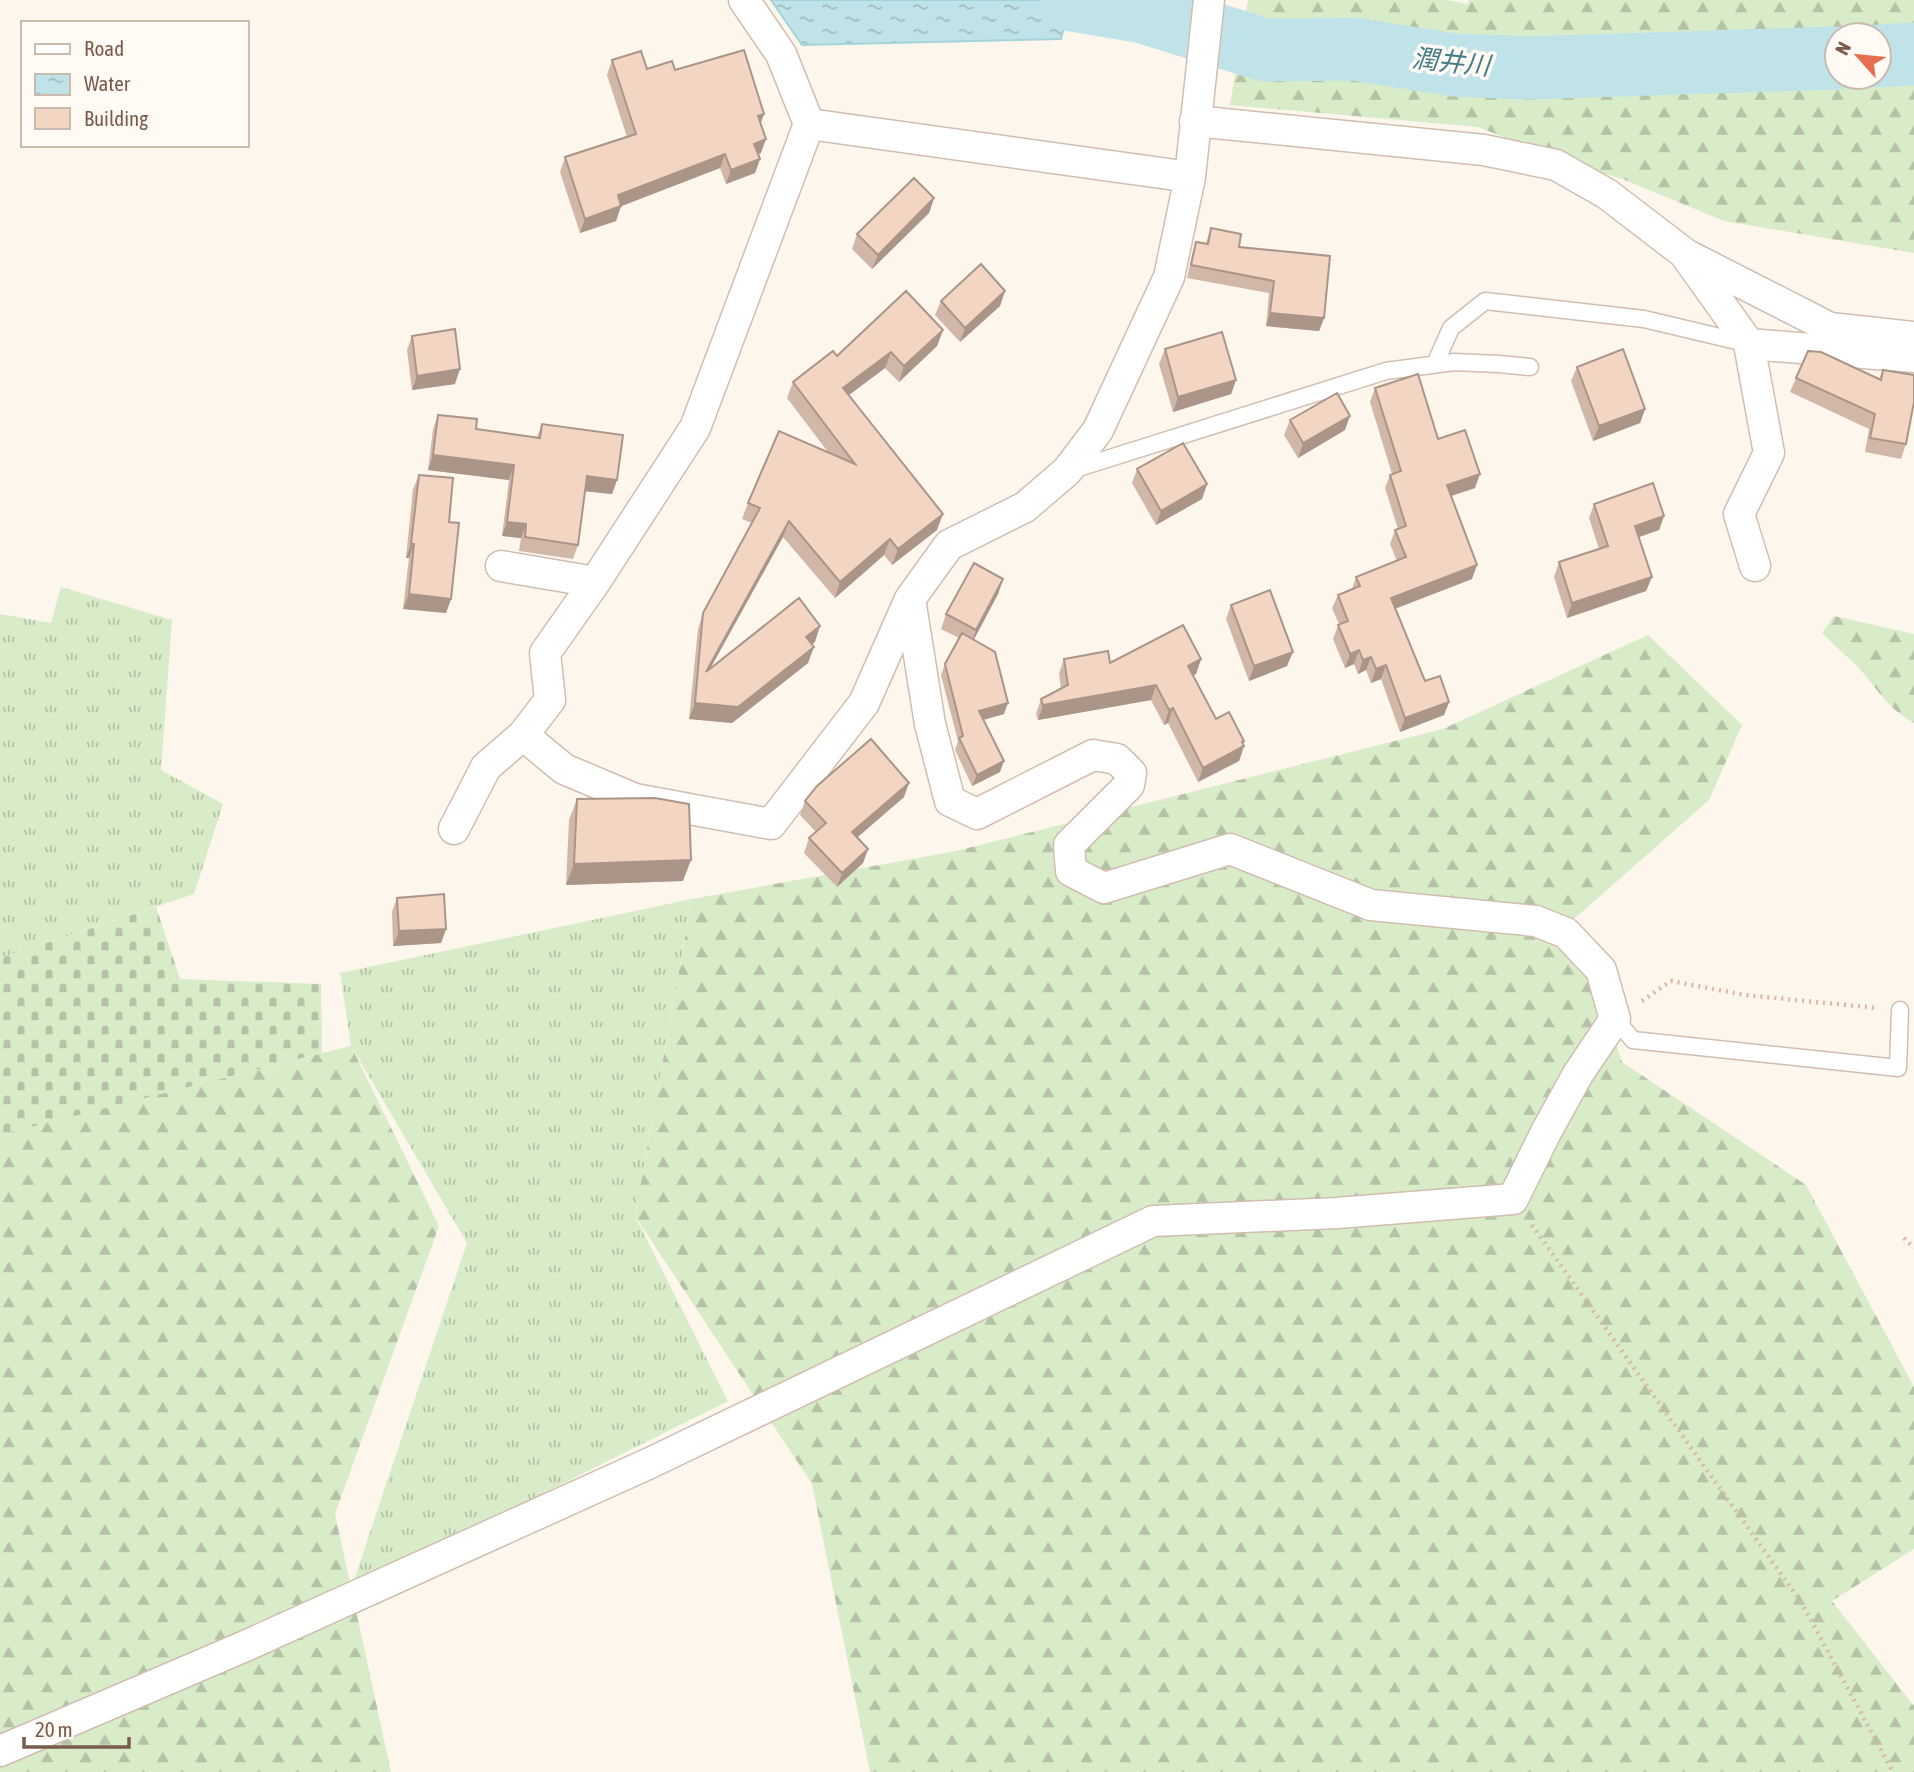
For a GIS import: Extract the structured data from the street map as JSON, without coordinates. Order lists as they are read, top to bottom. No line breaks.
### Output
{"water":["潤井川"],"legend":["Road","Water","Building"],"scale_bar":"20 m","north":"top left"}
